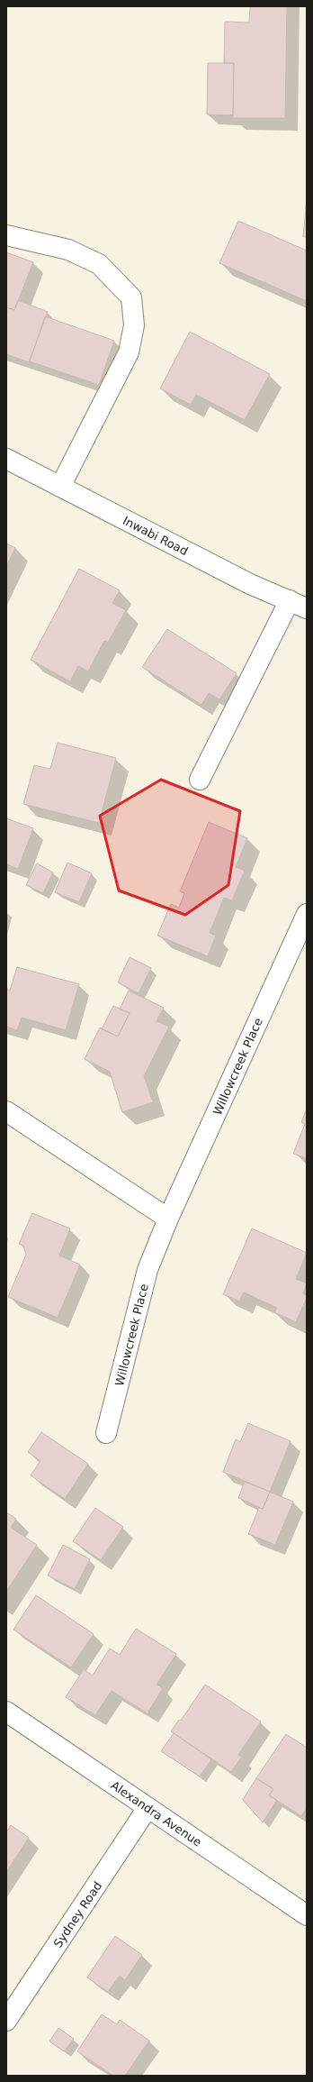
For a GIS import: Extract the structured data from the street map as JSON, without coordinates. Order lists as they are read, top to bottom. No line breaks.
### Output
{"streets":{"street":["Inwabi Road","Willowcreek Place","Alexandra Avenue","Sydney Road"]},"crossings":[["Alexandra Avenue","Sydney Road"]]}
